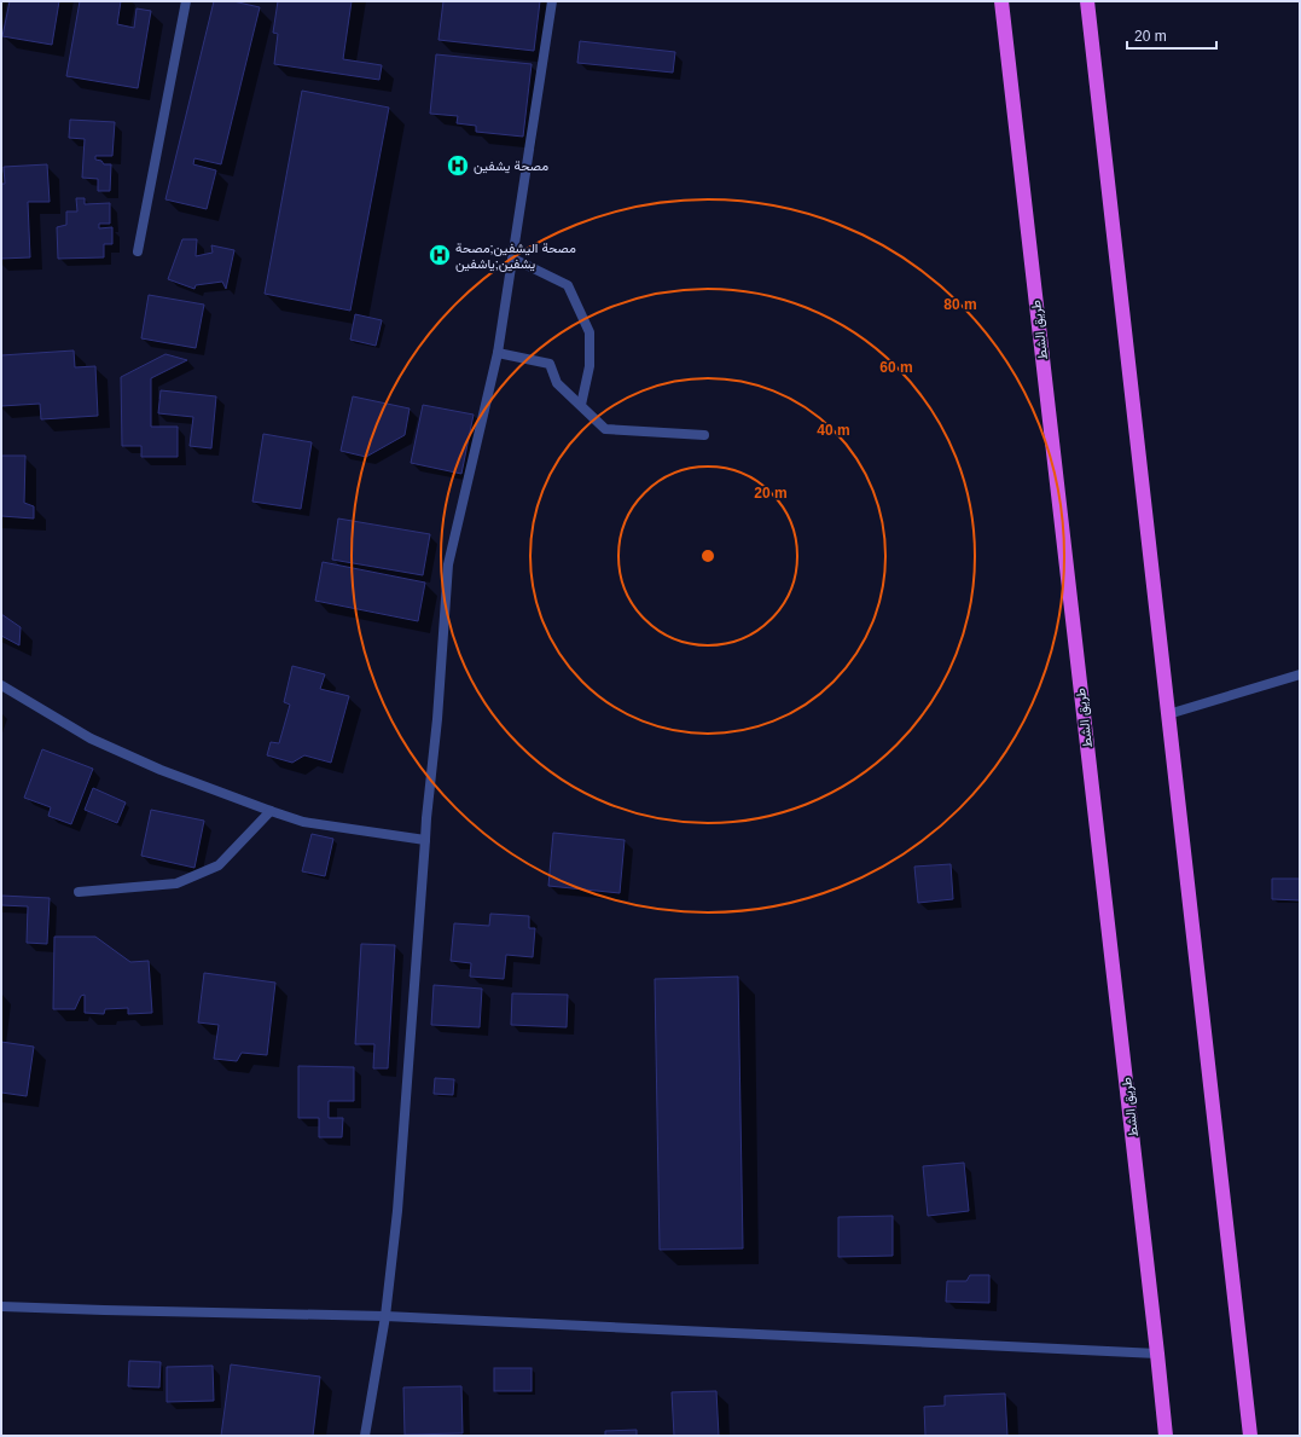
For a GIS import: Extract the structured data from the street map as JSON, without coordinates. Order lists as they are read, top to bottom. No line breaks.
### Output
{"streets":{"highway":["طريق الشط"]},"places":{"hospital":["مصحة يشفين","مصحة اليشفين;مصحة يشفين;ياشفين"]},"scale_bar":"20 m","rings":["80 m","60 m","40 m","20 m"]}
